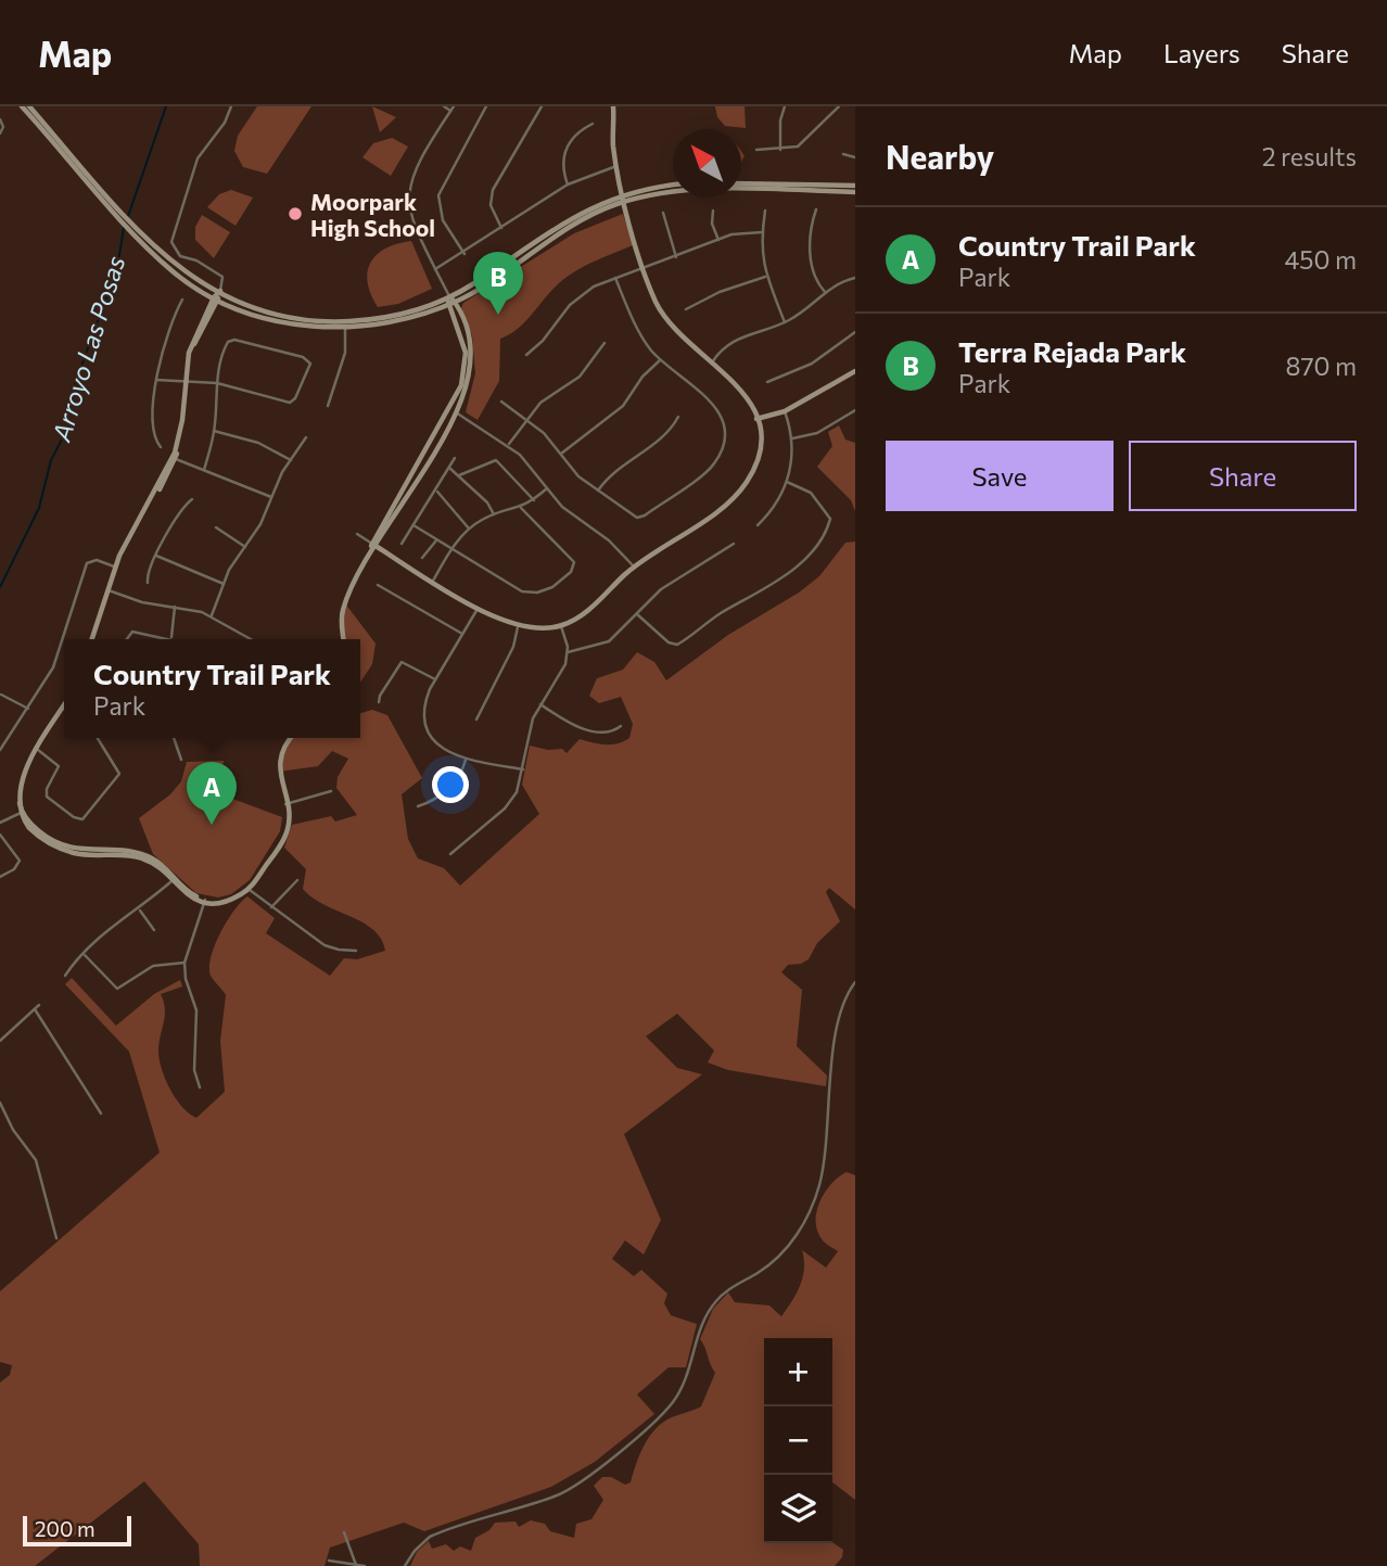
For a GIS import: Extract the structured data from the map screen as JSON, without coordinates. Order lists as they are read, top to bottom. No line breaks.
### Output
{"water":["Arroyo Las Posas"],"places":["Moorpark High School"],"scale_bar":"200 m","north":"top left","page":{"header":"Map","nav":["Map","Layers","Share"],"heading":["Nearby","2 results"],"list":[{"mark":"A","name":"Country Trail Park","note":"Park","value":"450 m"},{"mark":"B","name":"Terra Rejada Park","note":"Park","value":"870 m"}],"pins":["B","A"],"buttons":["Save","Share"],"popup":["Country Trail Park","Park"],"map_buttons":["+","−"],"scale":"200 m"}}
